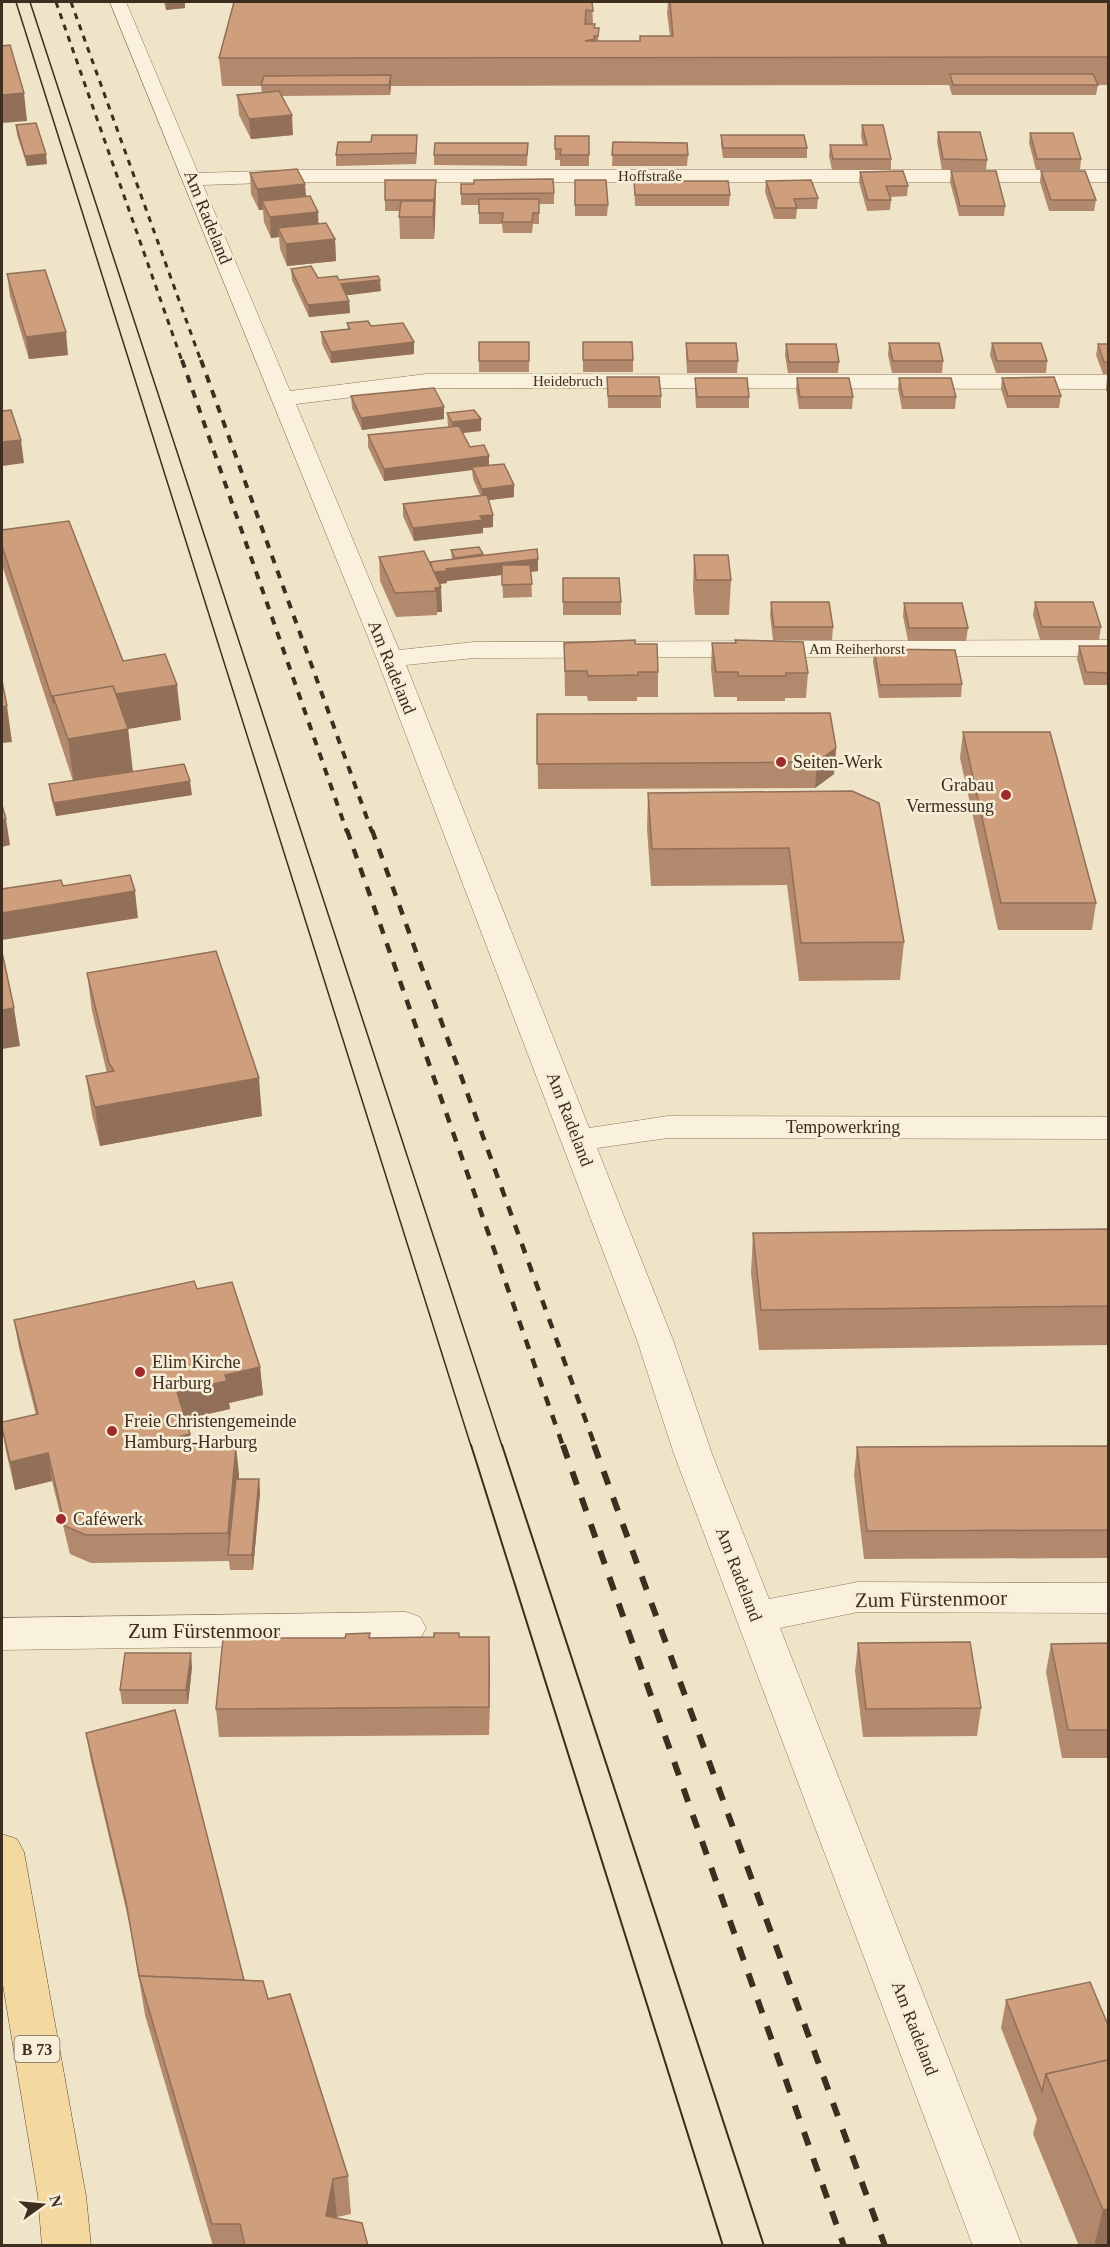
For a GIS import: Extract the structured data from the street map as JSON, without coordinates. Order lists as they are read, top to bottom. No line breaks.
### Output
{"streets":{"main road":["B 73"],"street":["Hoffstraße","Am Radeland","Heidebruch","Am Reiherhorst","Tempowerkring","Zum Fürstenmoor"]},"crossings":[["Hoffstraße","Am Radeland"],["Am Radeland","Heidebruch"],["Am Radeland","Am Reiherhorst"],["Am Radeland","Tempowerkring"],["Am Radeland","Zum Fürstenmoor"]],"places":["Seiten-Werk","Grabau Vermessung","Elim Kirche Harburg","Freie Christengemeinde Hamburg-Harburg","Caféwerk"],"north":"right"}
